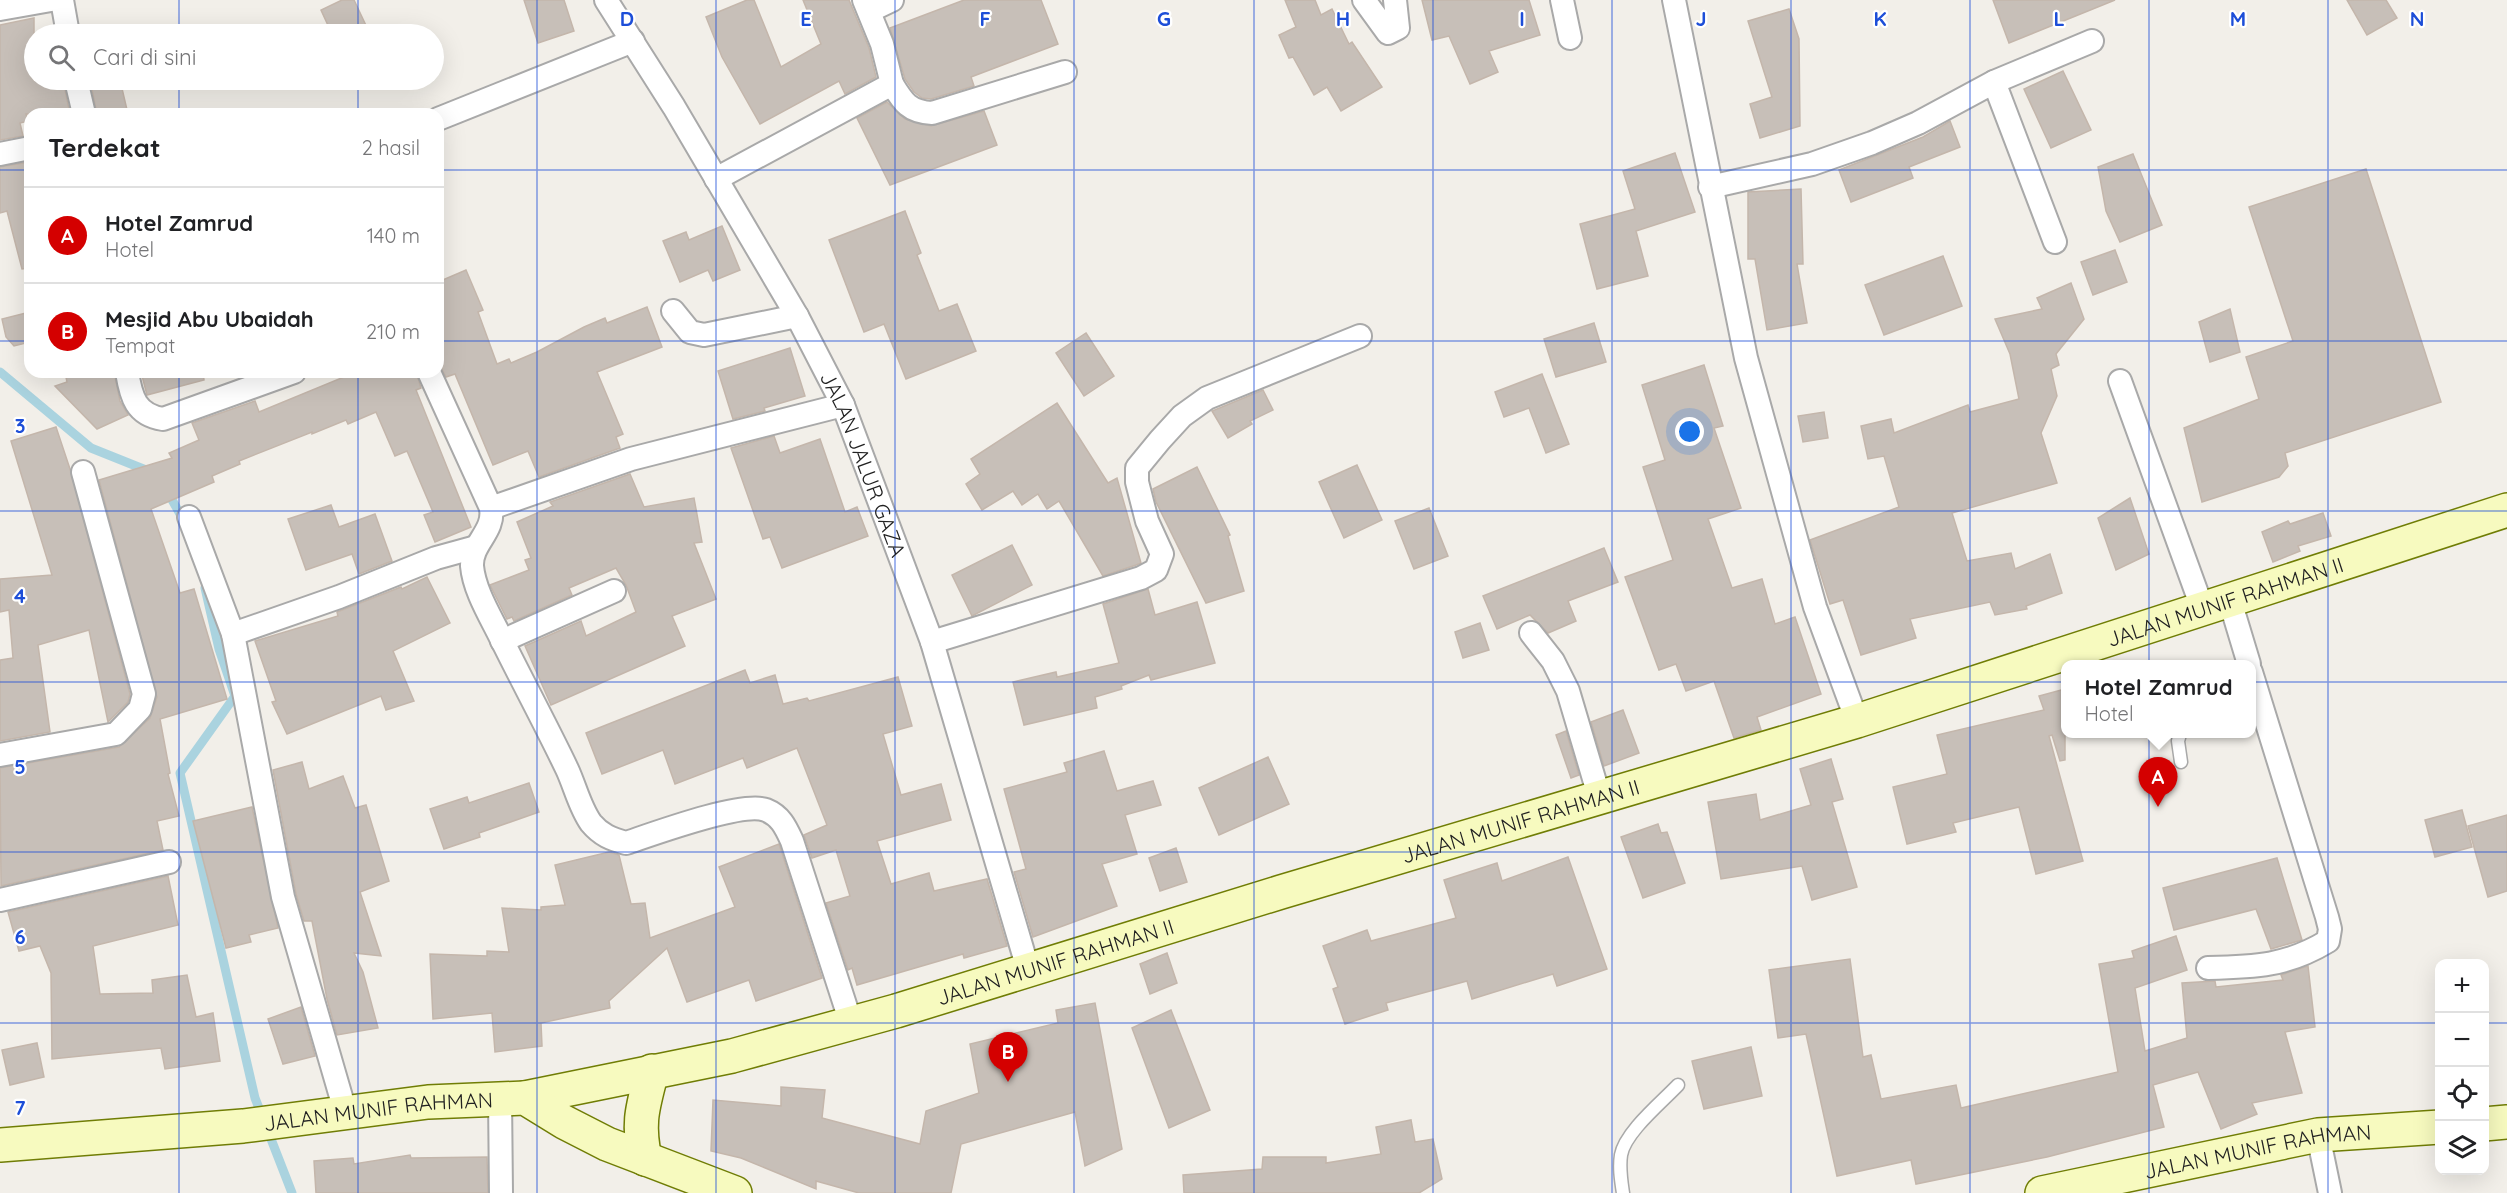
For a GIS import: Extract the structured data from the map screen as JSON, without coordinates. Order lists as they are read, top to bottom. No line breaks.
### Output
{"streets":{"street":["JALAN JALUR GAZA","JALAN MUNIF RAHMAN II","JALAN MUNIF RAHMAN"]},"crossings":[["JALAN JALUR GAZA","JALAN MUNIF RAHMAN II"],["JALAN MUNIF RAHMAN II","JALAN MUNIF RAHMAN"]],"page":{"search":"Cari di sini","heading":["Terdekat","2 hasil"],"list":[{"mark":"A","name":"Hotel Zamrud","note":"Hotel","value":"140 m"},{"mark":"B","name":"Mesjid Abu Ubaidah","note":"Tempat","value":"210 m"}],"popup":["Hotel Zamrud","Hotel"],"pins":["A","B"],"map_buttons":["+","−"]},"grid":{"columns":["D","E","F","G","H","I","J","K","L","M","N"],"rows":["3","4","5","6","7"]}}
